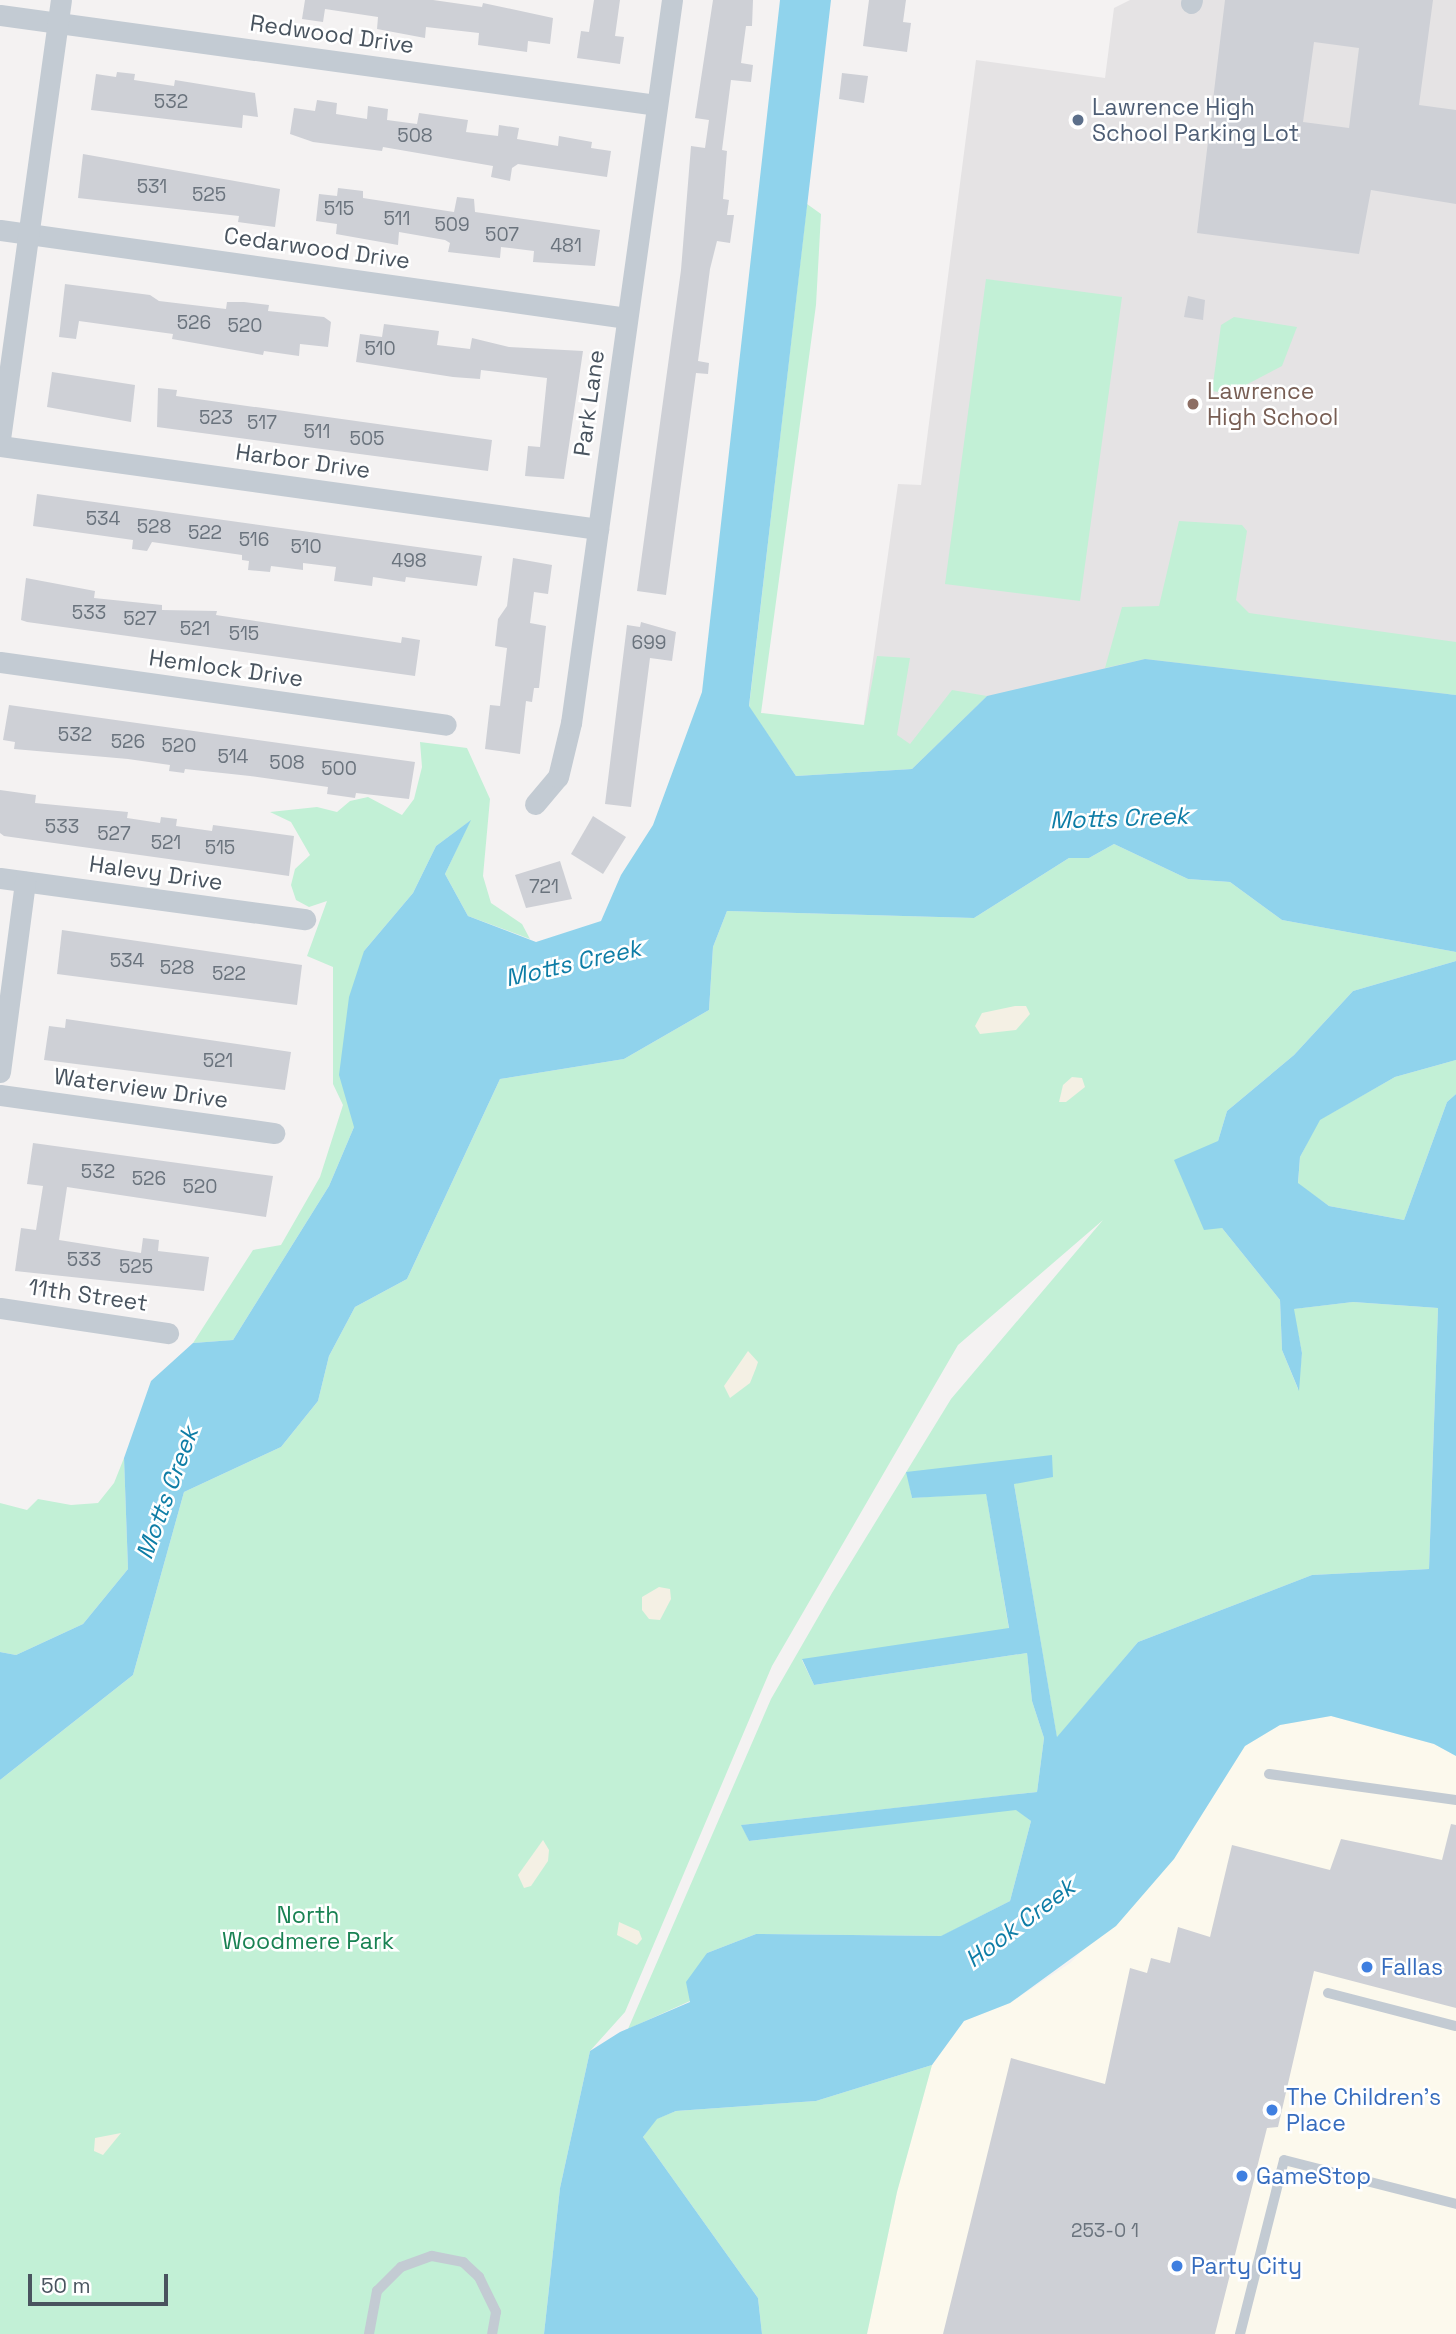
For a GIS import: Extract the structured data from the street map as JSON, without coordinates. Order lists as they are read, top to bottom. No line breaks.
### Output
{"streets":{"street":["Redwood Drive","Cedarwood Drive","Park Lane","Harbor Drive","Hemlock Drive","Halevy Drive","Waterview Drive","11th Street"]},"crossings":[["Redwood Drive","Park Lane"],["Cedarwood Drive","Park Lane"],["Park Lane","Harbor Drive"]],"water":["Motts Creek","Hook Creek"],"parks":["North Woodmere Park"],"places":["Lawrence High School Parking Lot","Lawrence High School","Fallas","The Children's Place","GameStop","Party City"],"house_numbers":["532","508","531","525","515","511","509","507","481","526","520","510","523","517","511","505","534","528","522","516","510","498","533","527","521","515","699","532","526","520","514","508","500","533","527","521","515","721","534","528","522","521","532","526","520","533","525","253-0 1"],"scale_bar":"50 m"}
